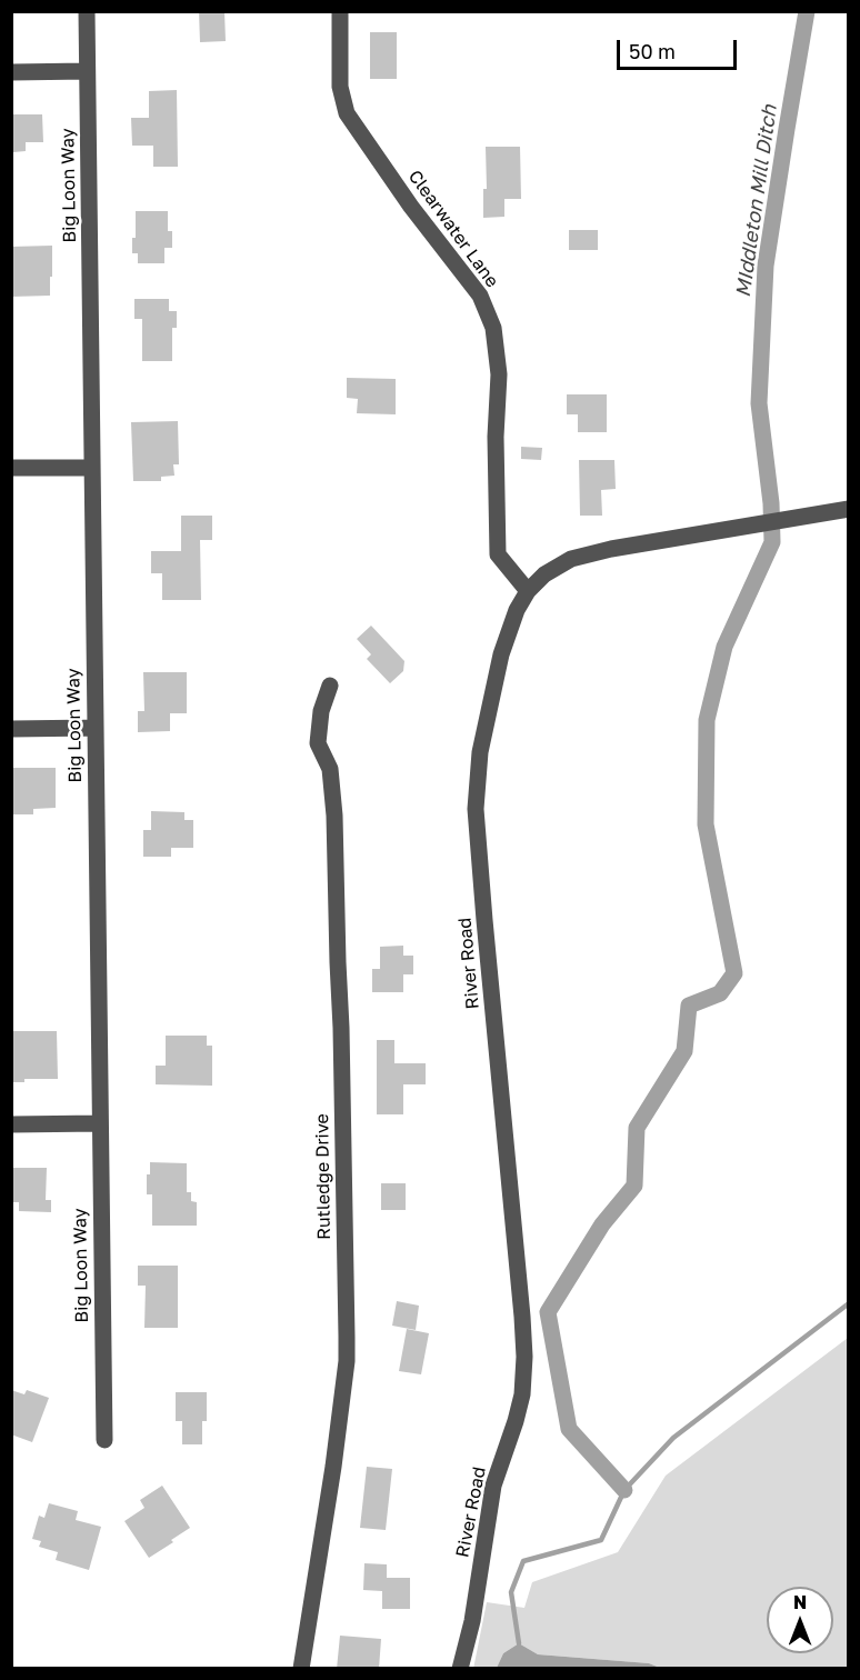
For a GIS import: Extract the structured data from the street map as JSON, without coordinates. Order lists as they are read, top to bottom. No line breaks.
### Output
{"streets":{"street":["Big Loon Way","Clearwater Lane","River Road","Rutledge Drive"]},"crossings":[["Clearwater Lane","River Road"]],"water":["MIddleton Mill Ditch"],"scale_bar":"50 m","north":"top"}
